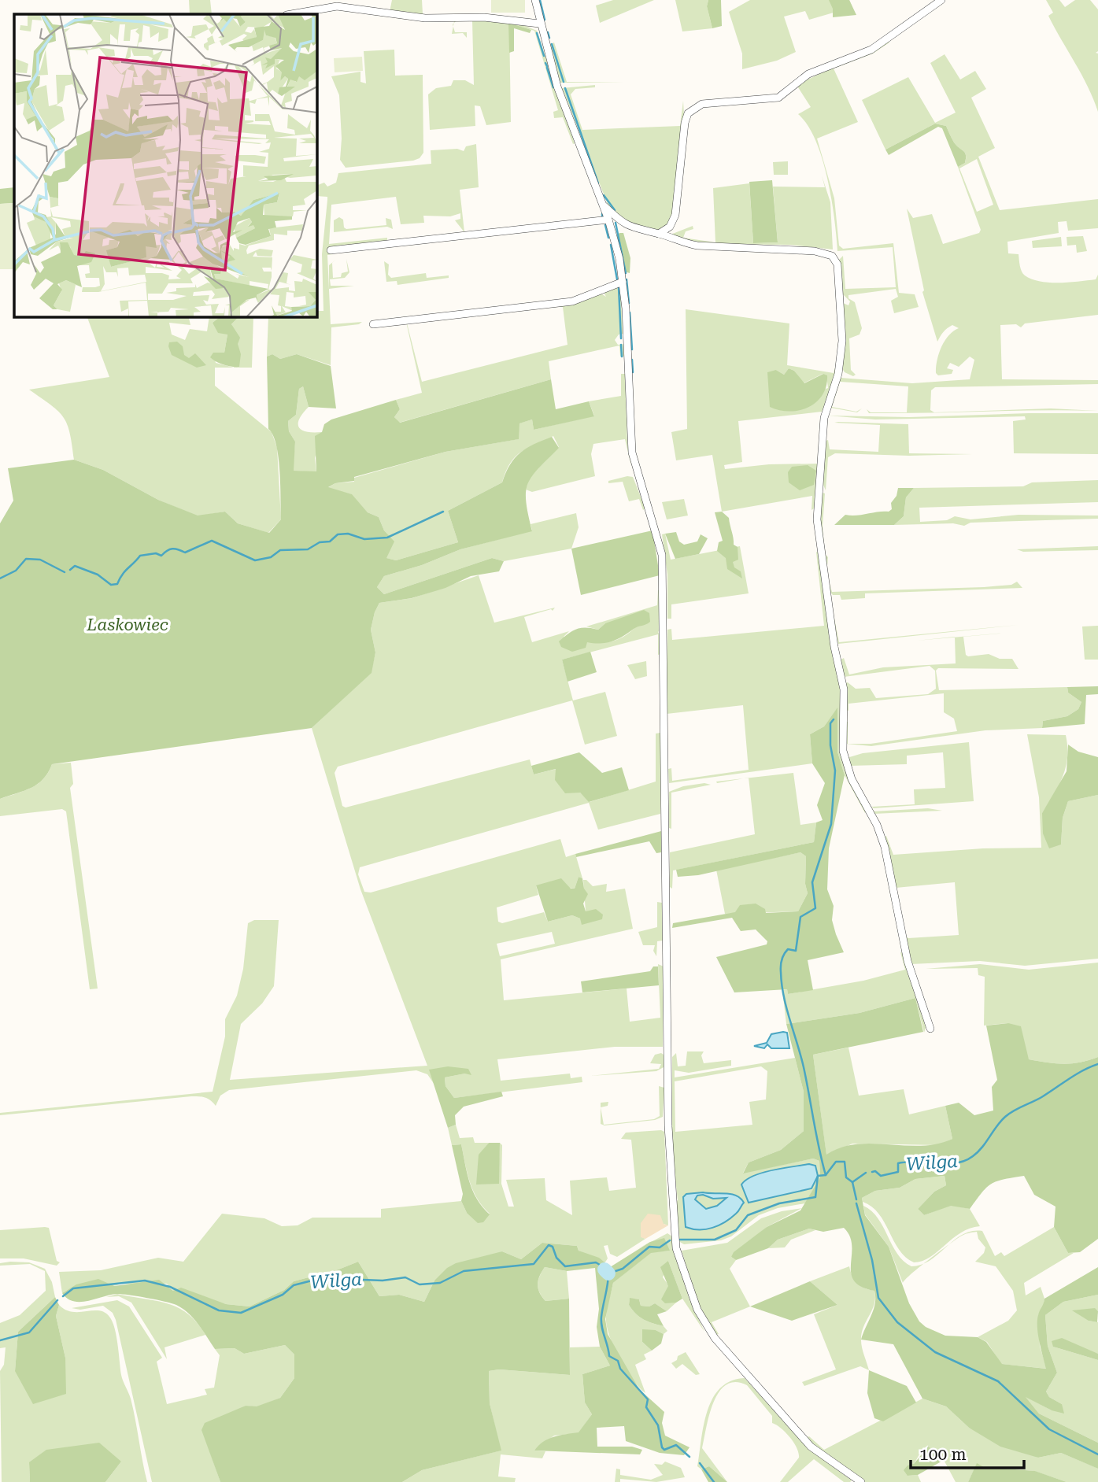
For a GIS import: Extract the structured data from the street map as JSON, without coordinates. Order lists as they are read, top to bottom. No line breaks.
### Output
{"water":["Wilga"],"parks":["Laskowiec"],"scale_bar":"100 m"}
